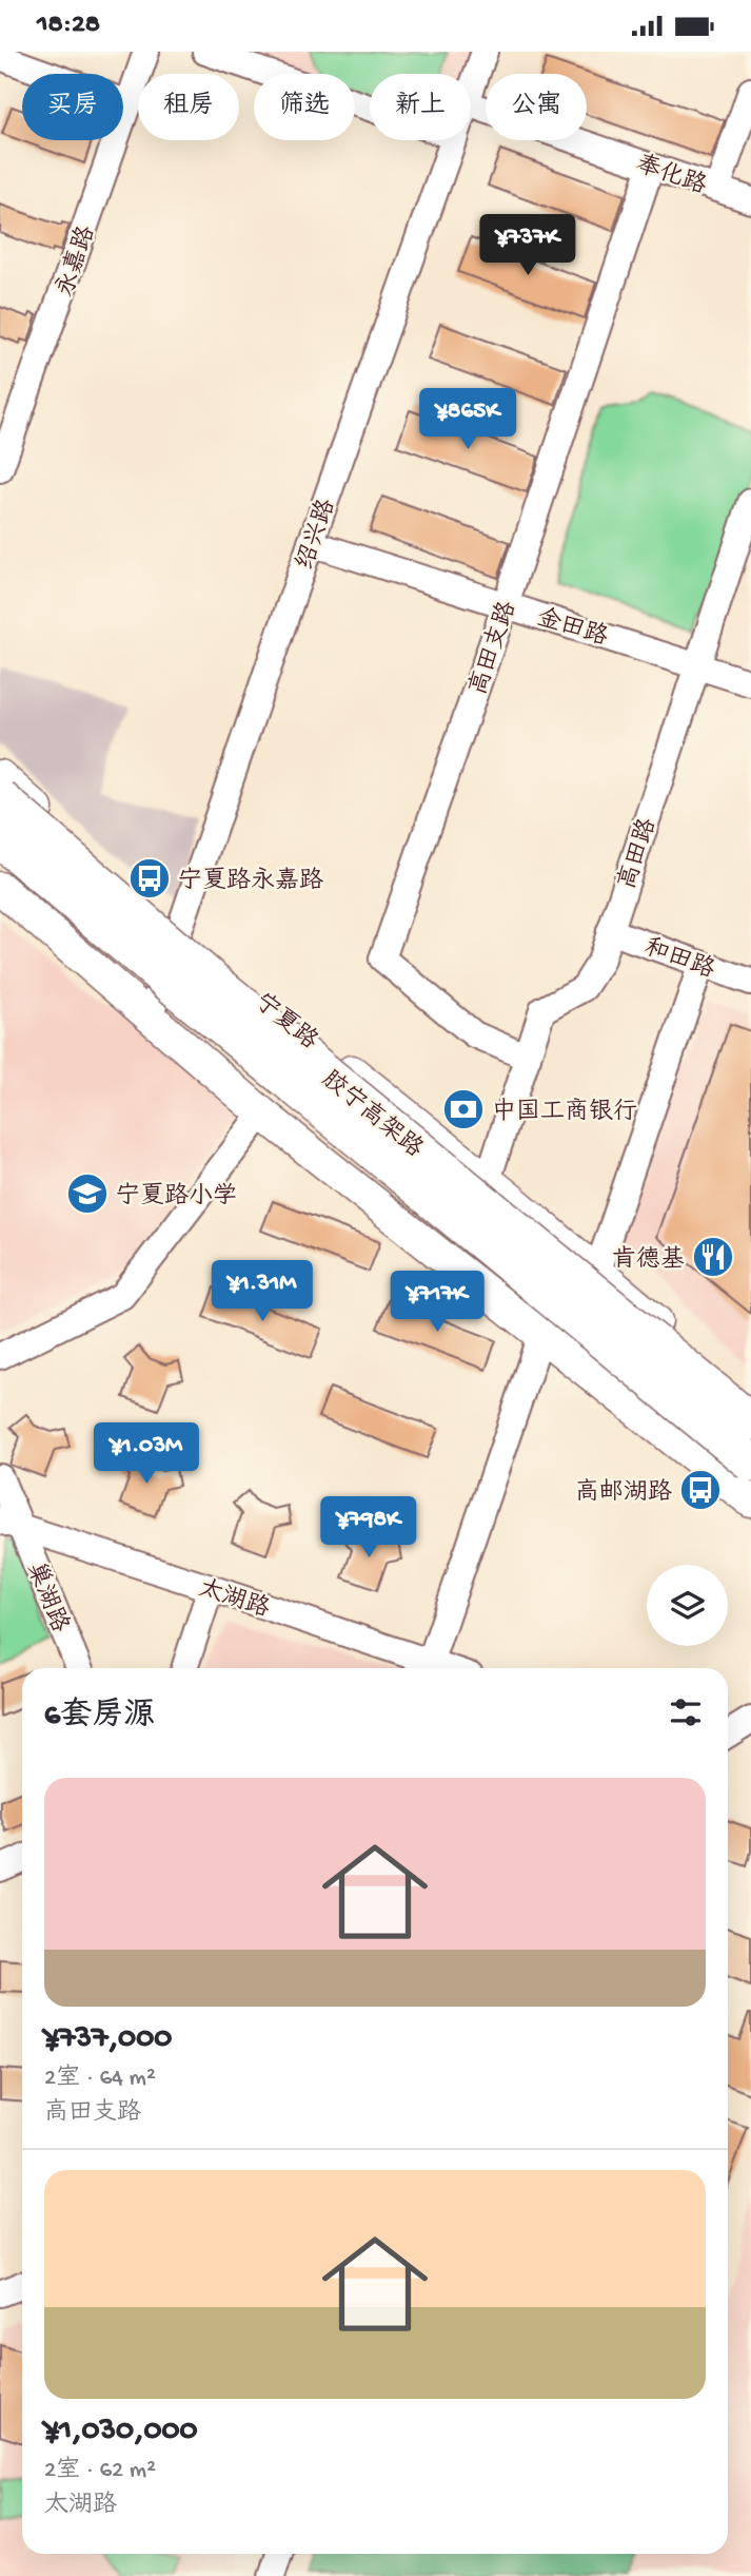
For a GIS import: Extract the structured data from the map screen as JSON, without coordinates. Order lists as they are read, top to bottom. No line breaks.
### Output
{"streets":{"highway":["胶宁高架路"],"main road":["宁夏路"],"street":["奉化路","永嘉路","绍兴路","金田路","高田支路","高田路","和田路","巢湖路","太湖路"]},"crossings":[["奉化路","高田支路"],["绍兴路","金田路"],["绍兴路","宁夏路"],["金田路","高田支路"],["金田路","高田路"],["高田支路","高田路"],["高田路","和田路"],["高田路","宁夏路"],["巢湖路","太湖路"]],"places":{"bus stop":["宁夏路永嘉路","高邮湖路"],"bank":["中国工商银行"],"school or university":["宁夏路小学"],"restaurant":["肯德基"]},"page":{"status":"18:28","chip":["买房","租房","筛选","新上","公寓"],"price":["¥737K","¥865K","¥1.31M","¥717K","¥1.03M","¥798K"],"heading":"6套房源","list":[{"name":"¥737,000","note":"2室 · 64 m² · 高田支路"},{"name":"¥1,030,000","note":"2室 · 62 m² · 太湖路"}]}}
